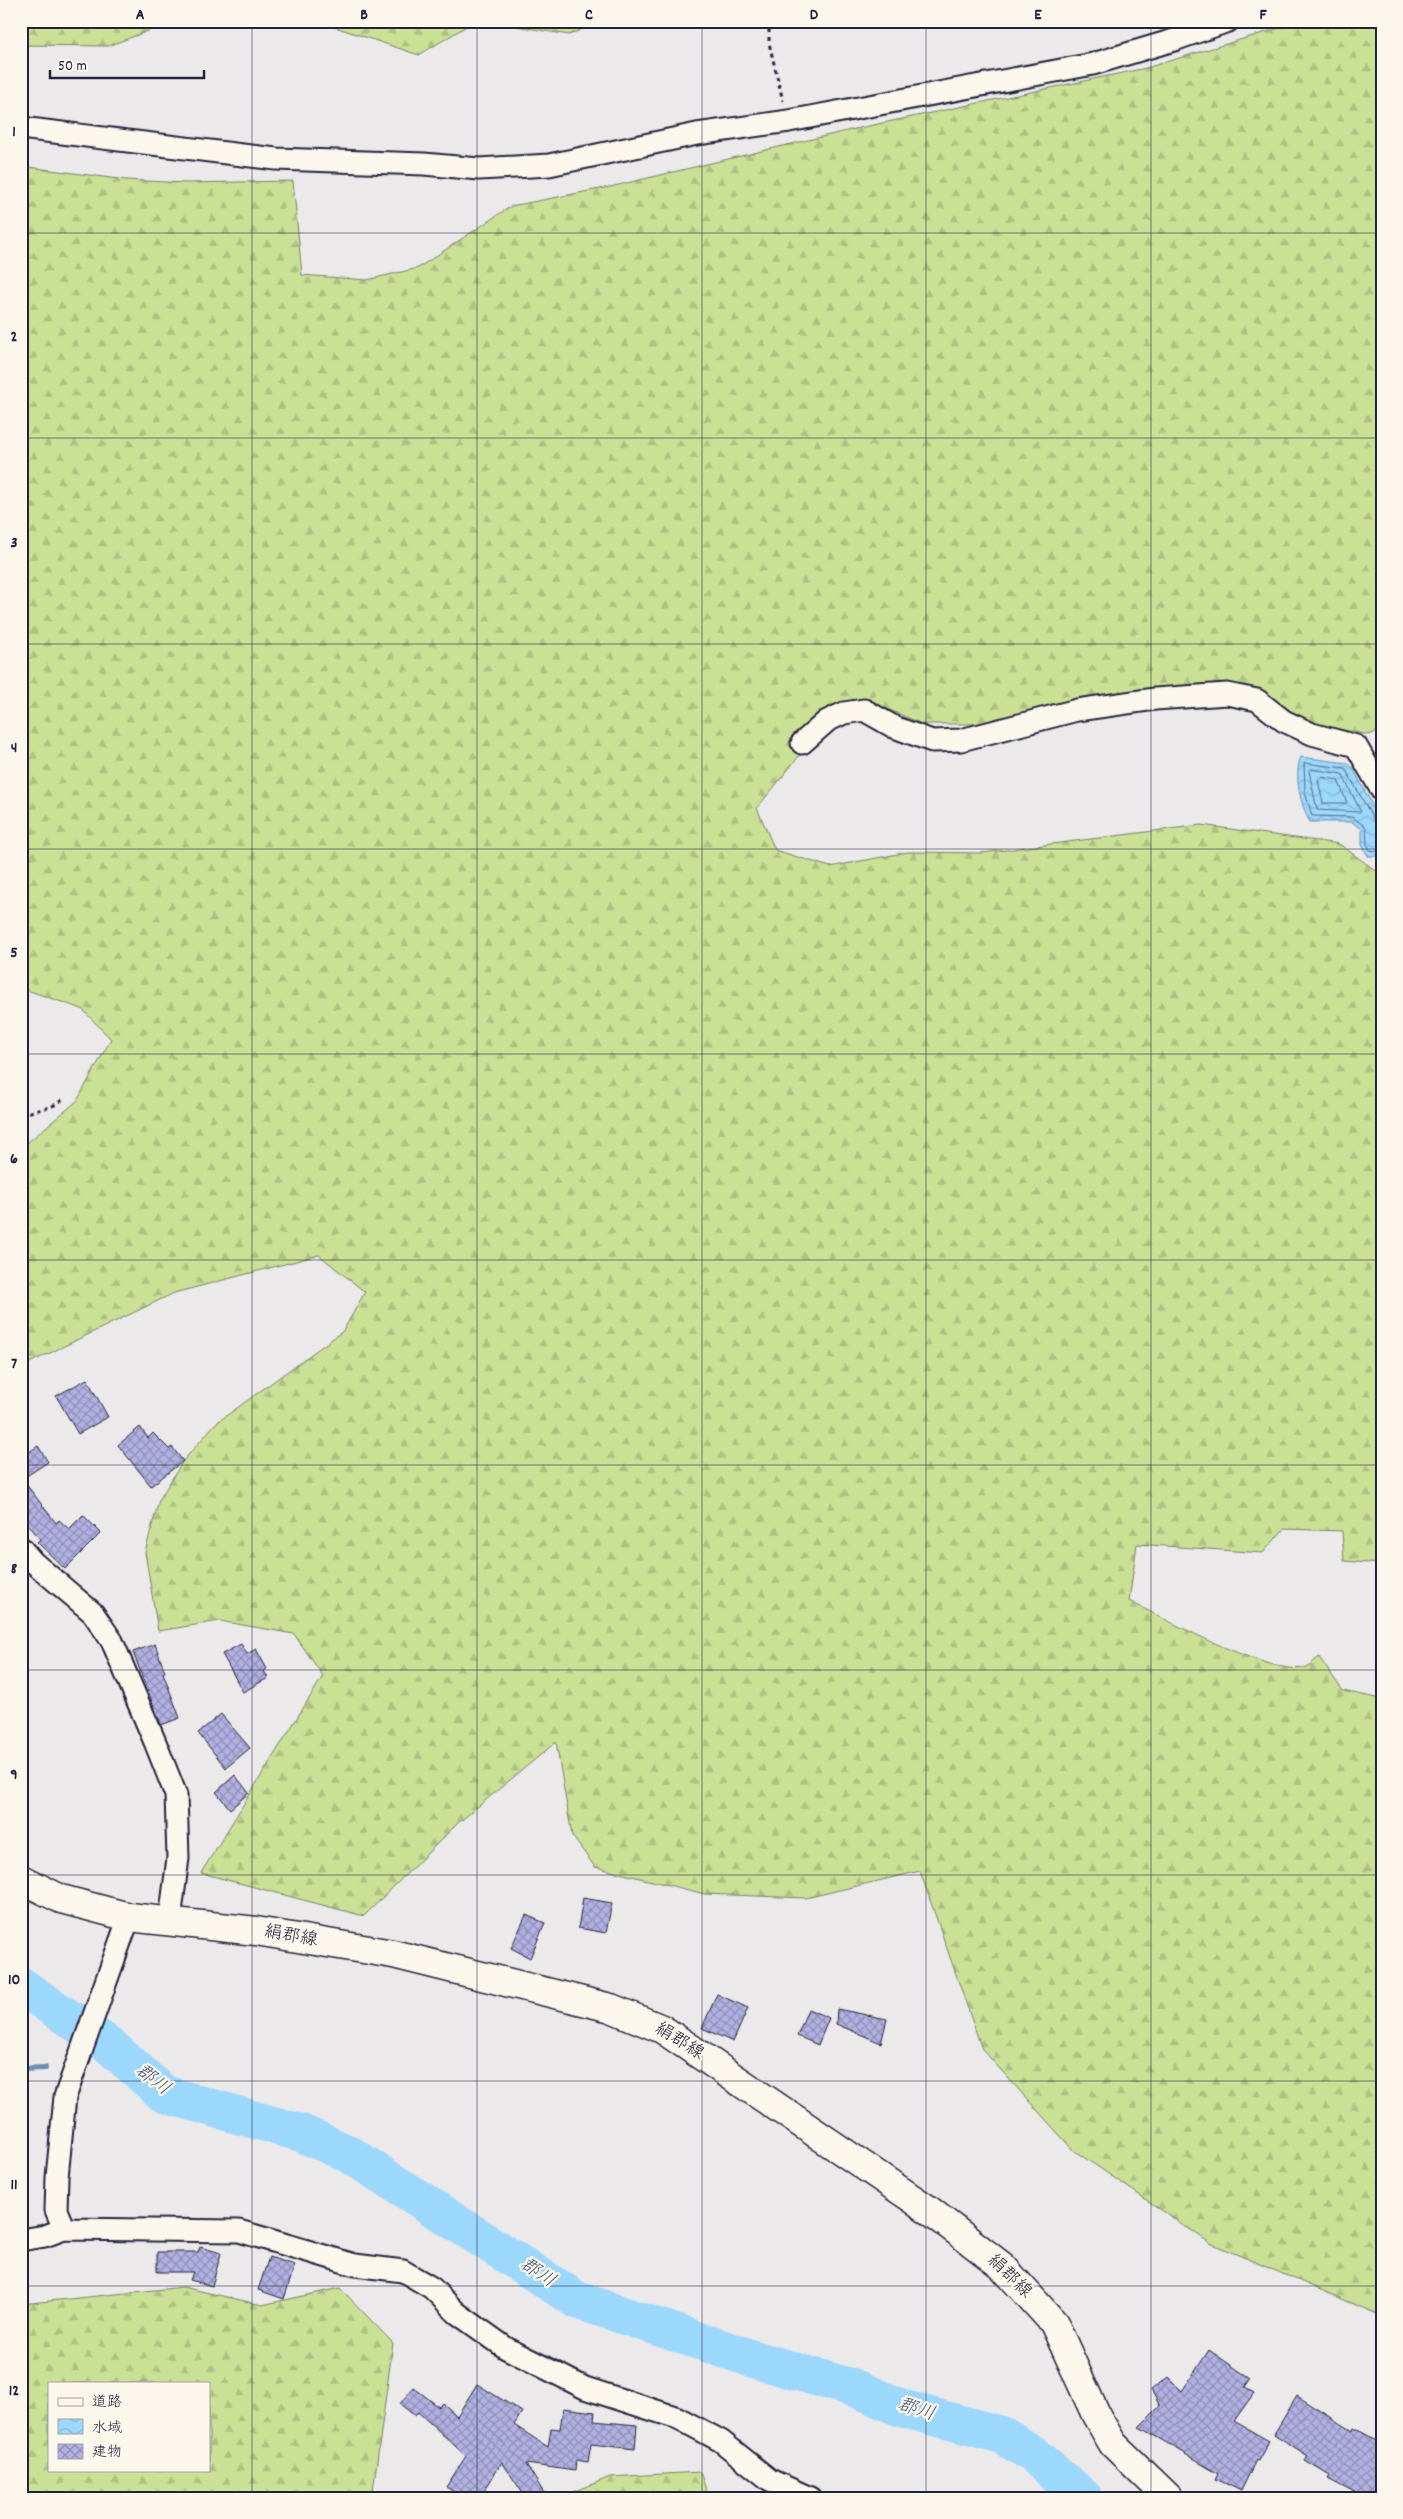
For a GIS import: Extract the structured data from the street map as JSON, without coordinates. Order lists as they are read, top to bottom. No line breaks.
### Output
{"streets":{"main road":["絹郡線"]},"water":["郡川"],"legend":["道路","水域","建物"],"scale_bar":"50 m","grid":{"columns":["A","B","C","D","E","F"],"rows":["1","2","3","4","5","6","7","8","9","10","11","12"]}}
